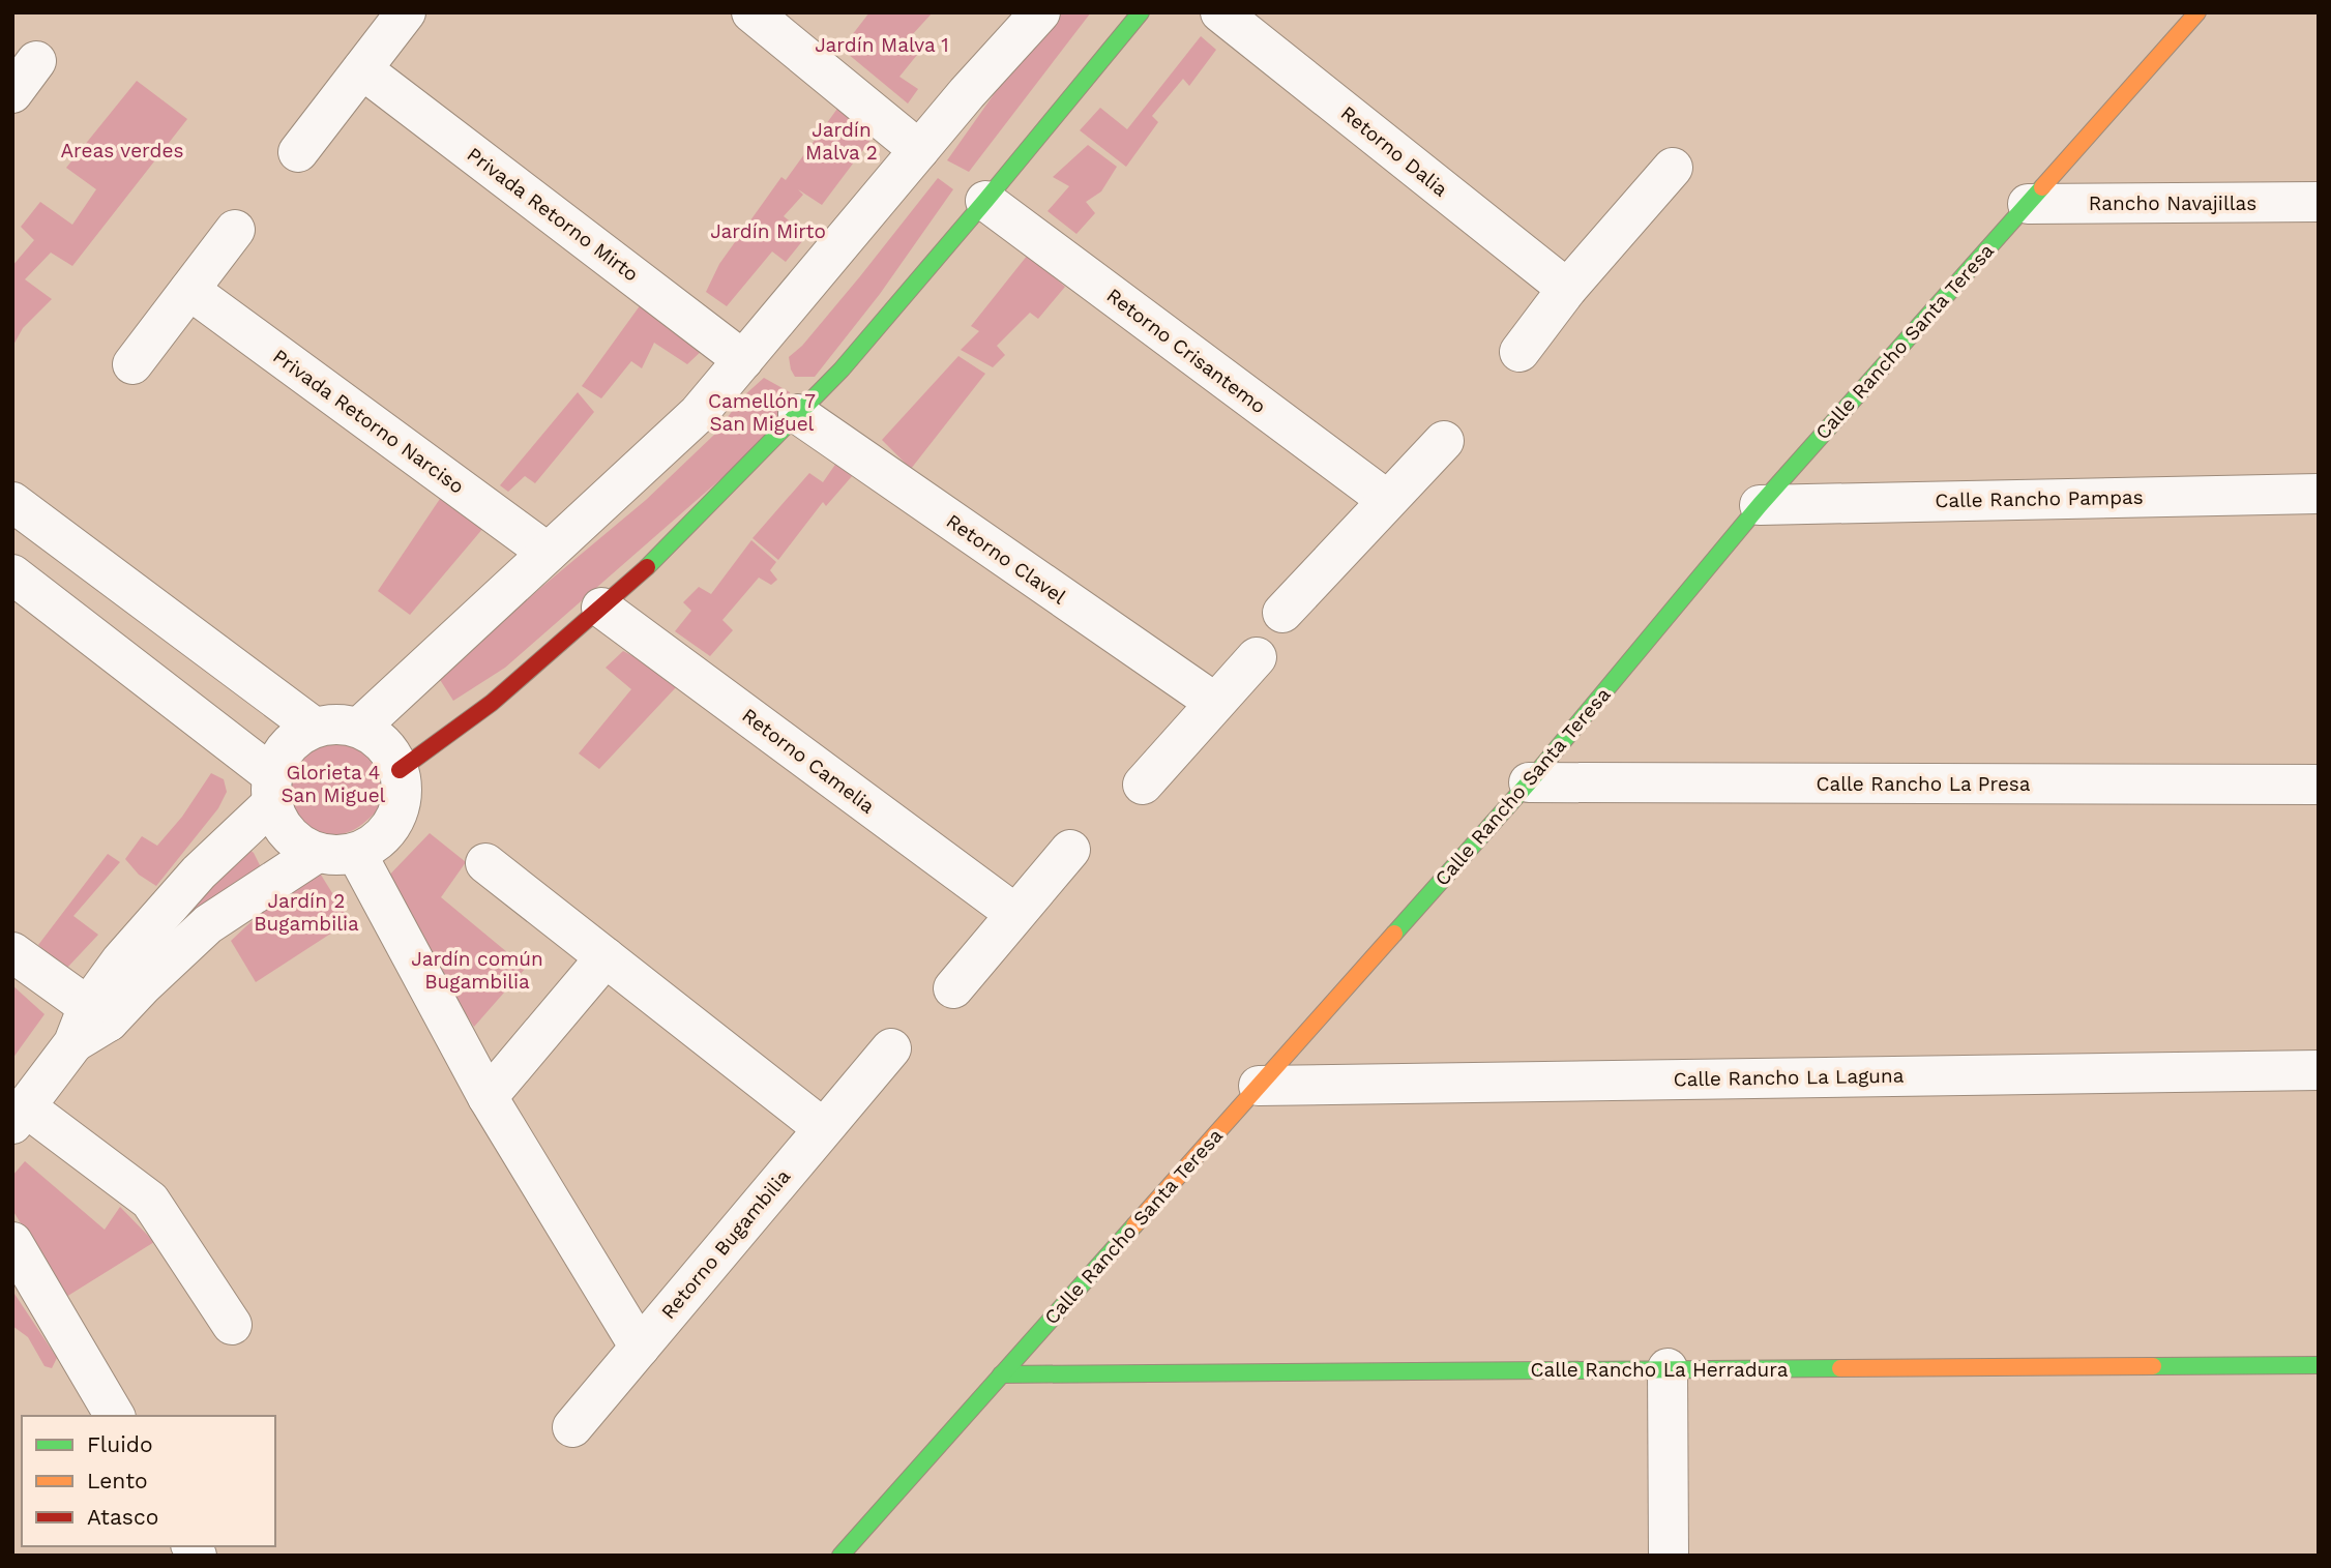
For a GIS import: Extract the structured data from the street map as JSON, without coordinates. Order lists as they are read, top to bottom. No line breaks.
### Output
{"streets":{"street":["Retorno Dalia","Rancho Navajillas","Privada Retorno Mirto","Calle Rancho Santa Teresa","Retorno Crisantemo","Privada Retorno Narciso","Calle Rancho Pampas","Retorno Clavel","Retorno Camelia","Calle Rancho La Presa","Calle Rancho La Laguna","Retorno Bugambilia","Calle Rancho La Herradura"]},"crossings":[["Rancho Navajillas","Calle Rancho Santa Teresa"],["Calle Rancho Santa Teresa","Calle Rancho Pampas"],["Calle Rancho Santa Teresa","Calle Rancho La Presa"],["Calle Rancho Santa Teresa","Calle Rancho La Laguna"],["Calle Rancho Santa Teresa","Calle Rancho La Herradura"]],"parks":["Jardín Malva 1","Jardín Malva 2","Areas verdes","Jardín Mirto","Camellón 7 San Miguel","Glorieta 4 San Miguel","Jardín 2 Bugambilia","Jardín común Bugambilia"],"legend":["Fluido","Lento","Atasco"]}
